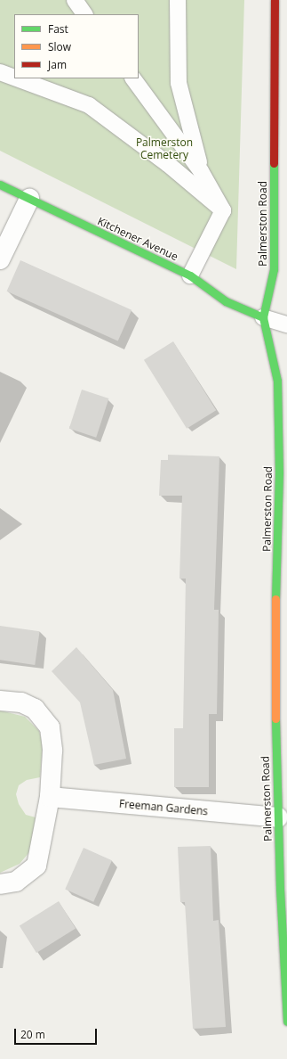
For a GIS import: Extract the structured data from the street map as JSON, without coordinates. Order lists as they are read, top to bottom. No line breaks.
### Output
{"streets":{"street":["Palmerston Road","Kitchener Avenue","Freeman Gardens"]},"crossings":[["Palmerston Road","Kitchener Avenue"],["Palmerston Road","Freeman Gardens"]],"parks":["Palmerston Cemetery"],"legend":["Fast","Slow","Jam"],"scale_bar":"20 m"}
